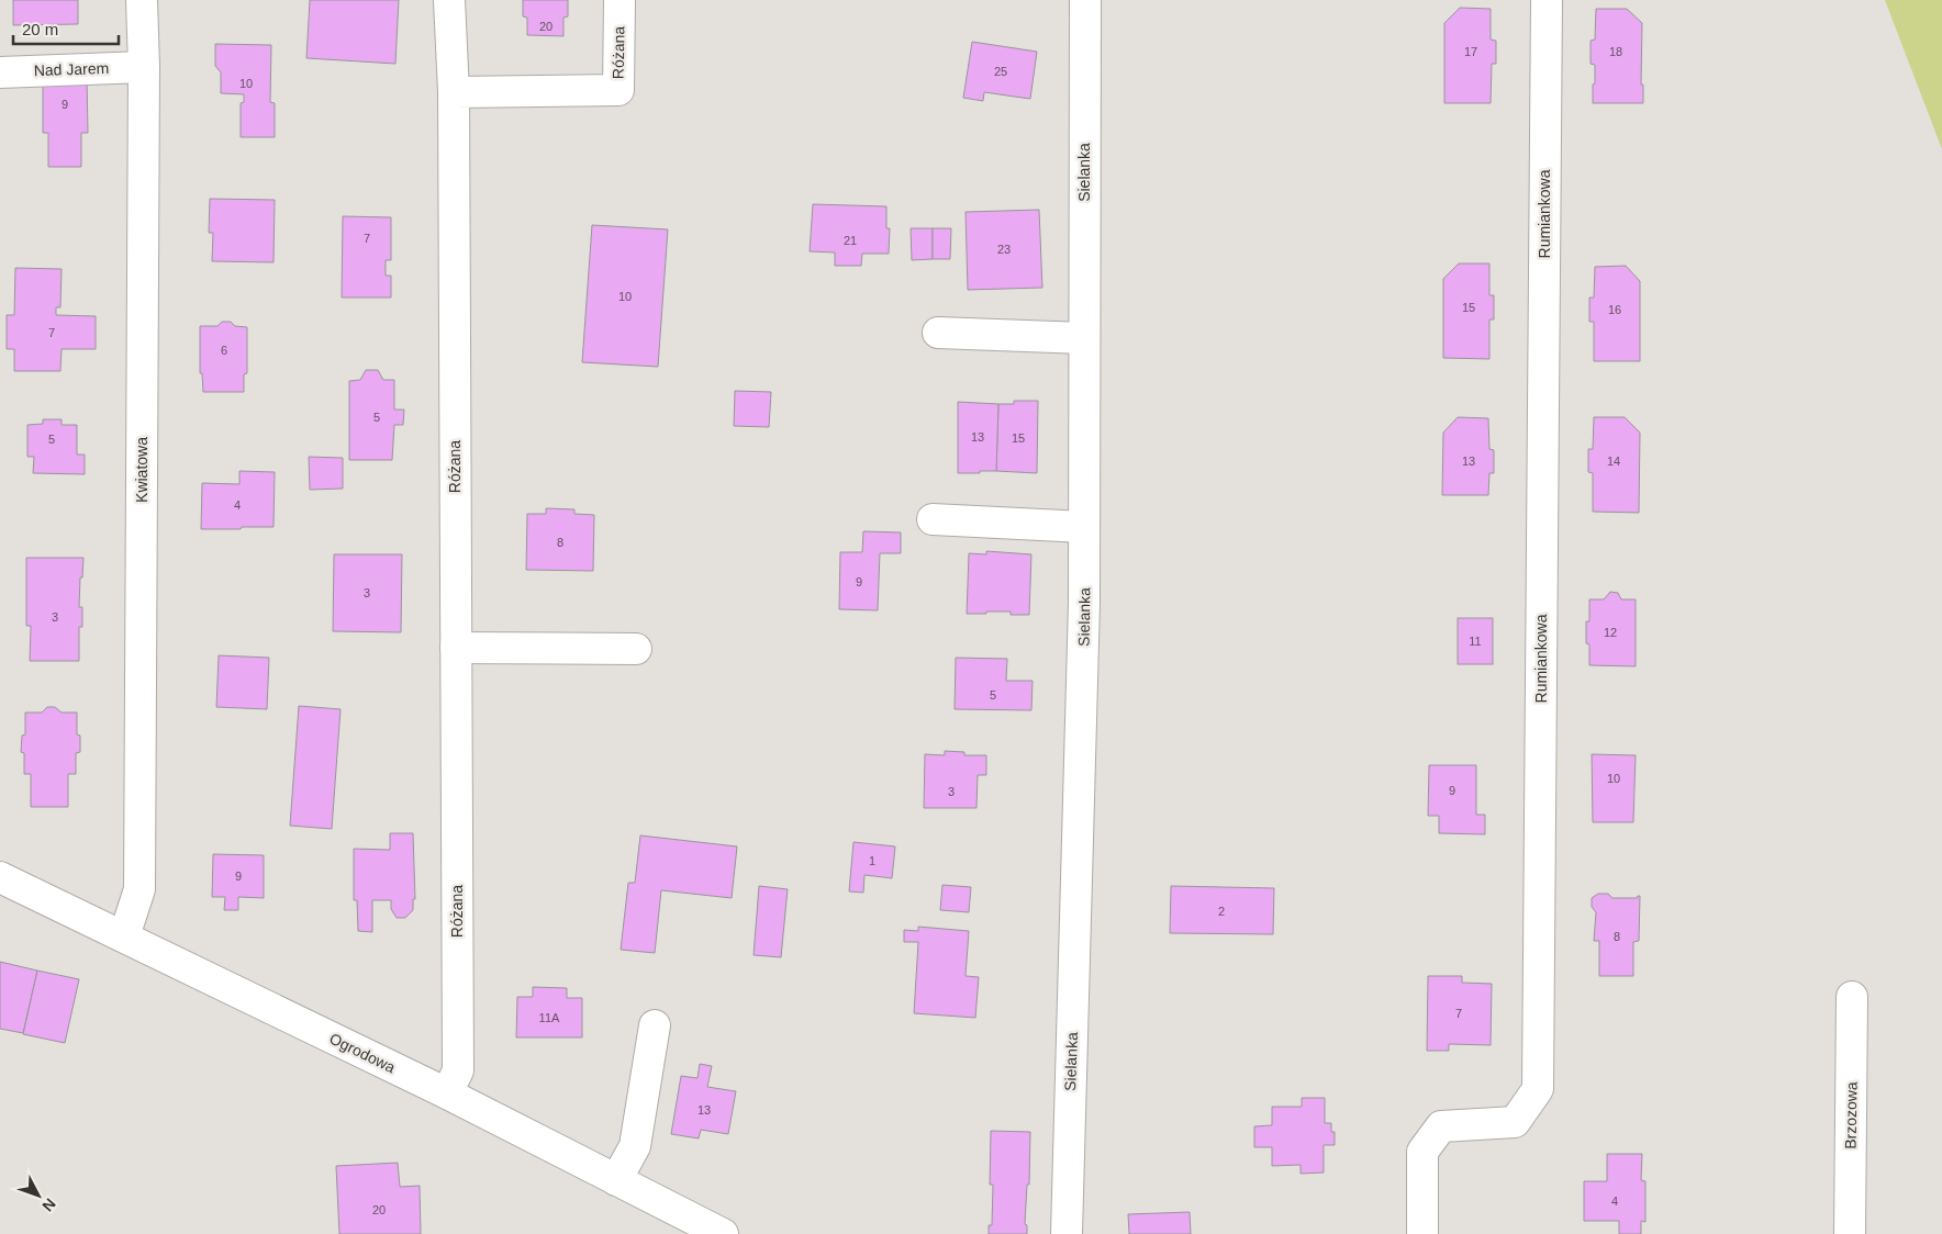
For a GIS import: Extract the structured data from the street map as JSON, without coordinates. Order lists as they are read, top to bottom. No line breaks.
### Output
{"streets":{"street":["Różana","Nad Jarem","Sielanka","Rumiankowa","Kwiatowa","Ogrodowa","Brzozowa"]},"crossings":[["Różana","Ogrodowa"],["Nad Jarem","Kwiatowa"],["Kwiatowa","Ogrodowa"]],"house_numbers":["20","17","18","25","10","9","7","21","23","10","15","16","7","6","5","13","15","5","13","14","4","8","9","3","3","12","11","5","10","9","3","1","9","2","8","7","11A","13","4","20"],"scale_bar":"20 m","north":"bottom right"}
